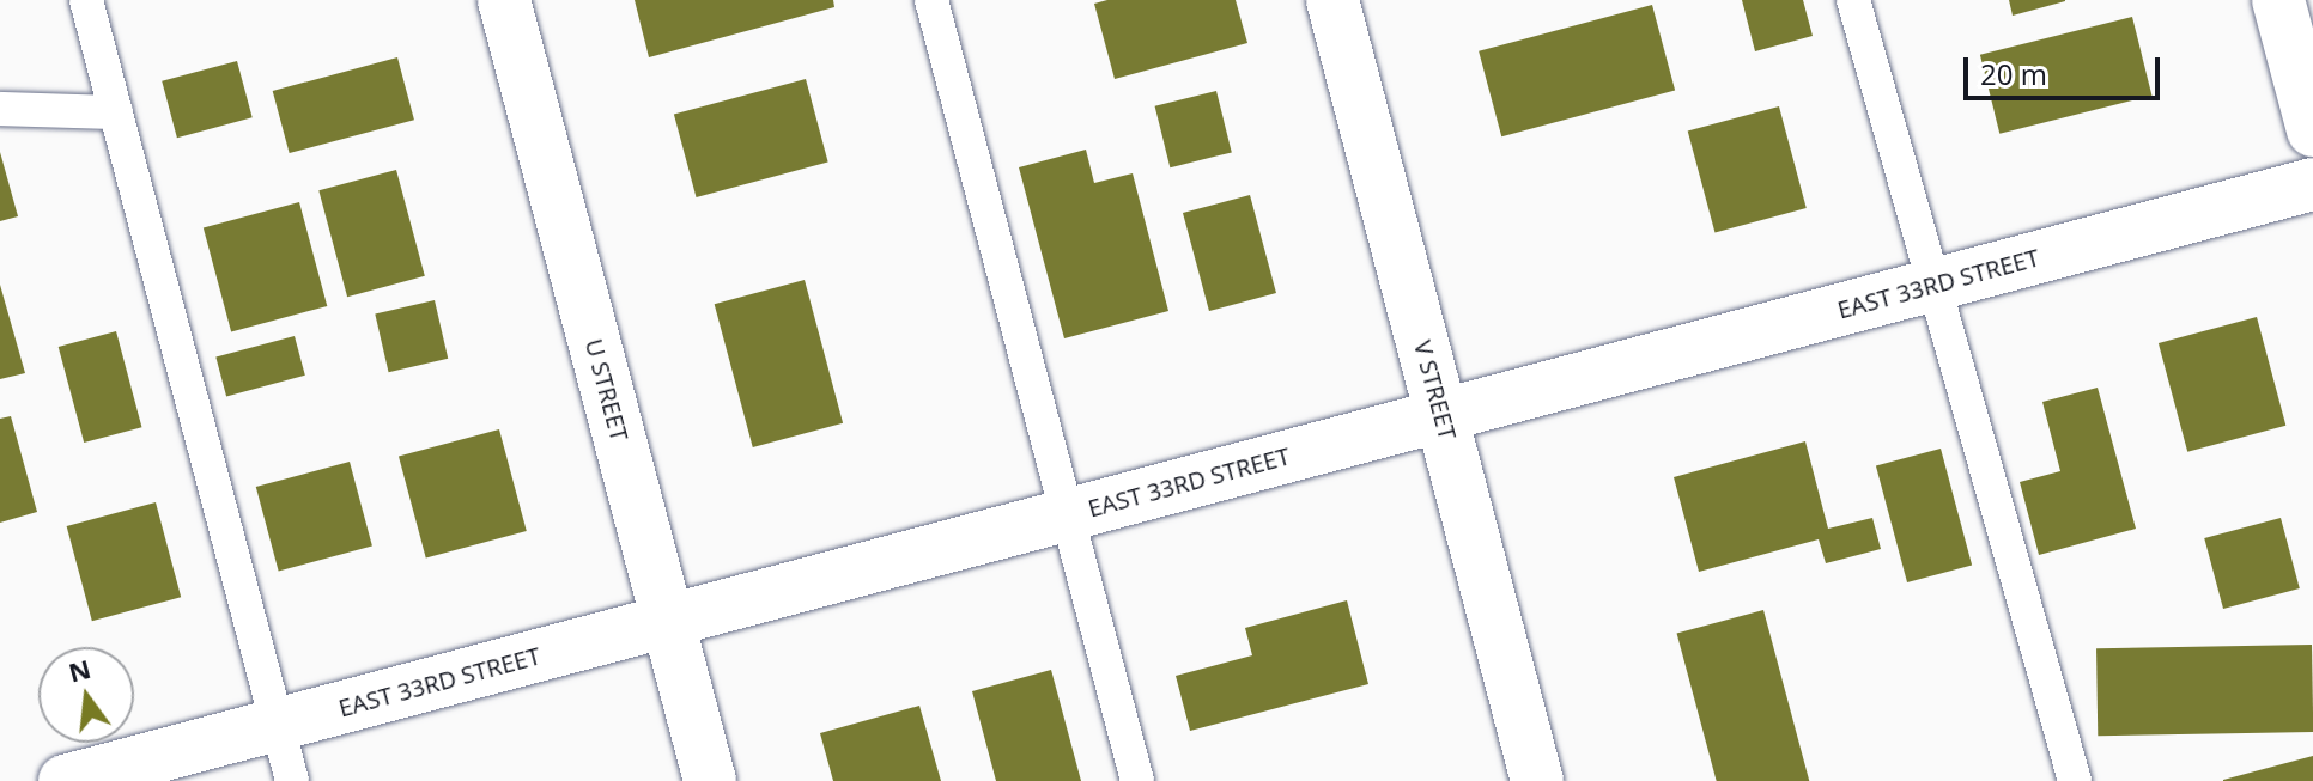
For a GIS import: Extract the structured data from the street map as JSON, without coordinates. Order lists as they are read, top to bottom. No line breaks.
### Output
{"streets":{"street":["EAST 33RD STREET","U STREET","V STREET"]},"crossings":[["EAST 33RD STREET","U STREET"],["EAST 33RD STREET","V STREET"]],"scale_bar":"20 m","north":"top"}
